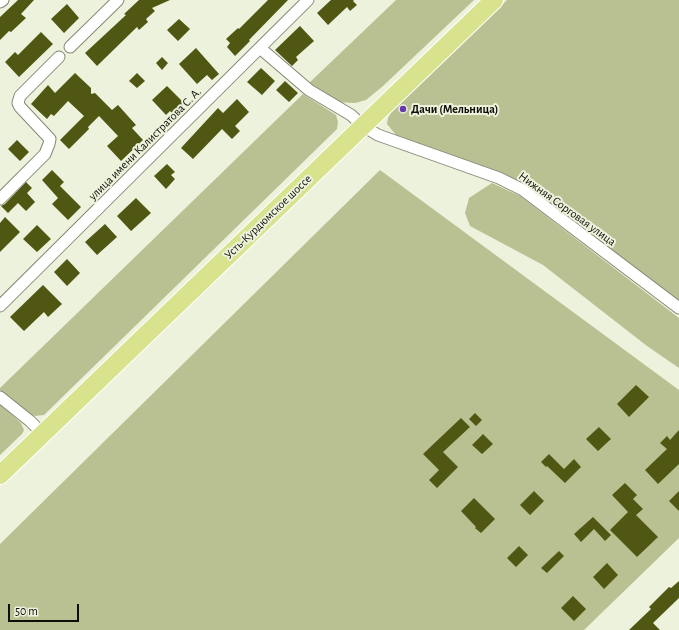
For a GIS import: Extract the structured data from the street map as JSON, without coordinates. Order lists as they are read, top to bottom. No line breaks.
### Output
{"streets":{"main road":["Усть-Курдюмское шоссе"],"street":["улица имени Калистратова С. А.","Нижняя Сорговая улица"]},"crossings":[["улица имени Калистратова С. А.","Нижняя Сорговая улица"],["Нижняя Сорговая улица","Усть-Курдюмское шоссе"]],"places":["Дачи (Мельница)"],"scale_bar":"50 m"}
